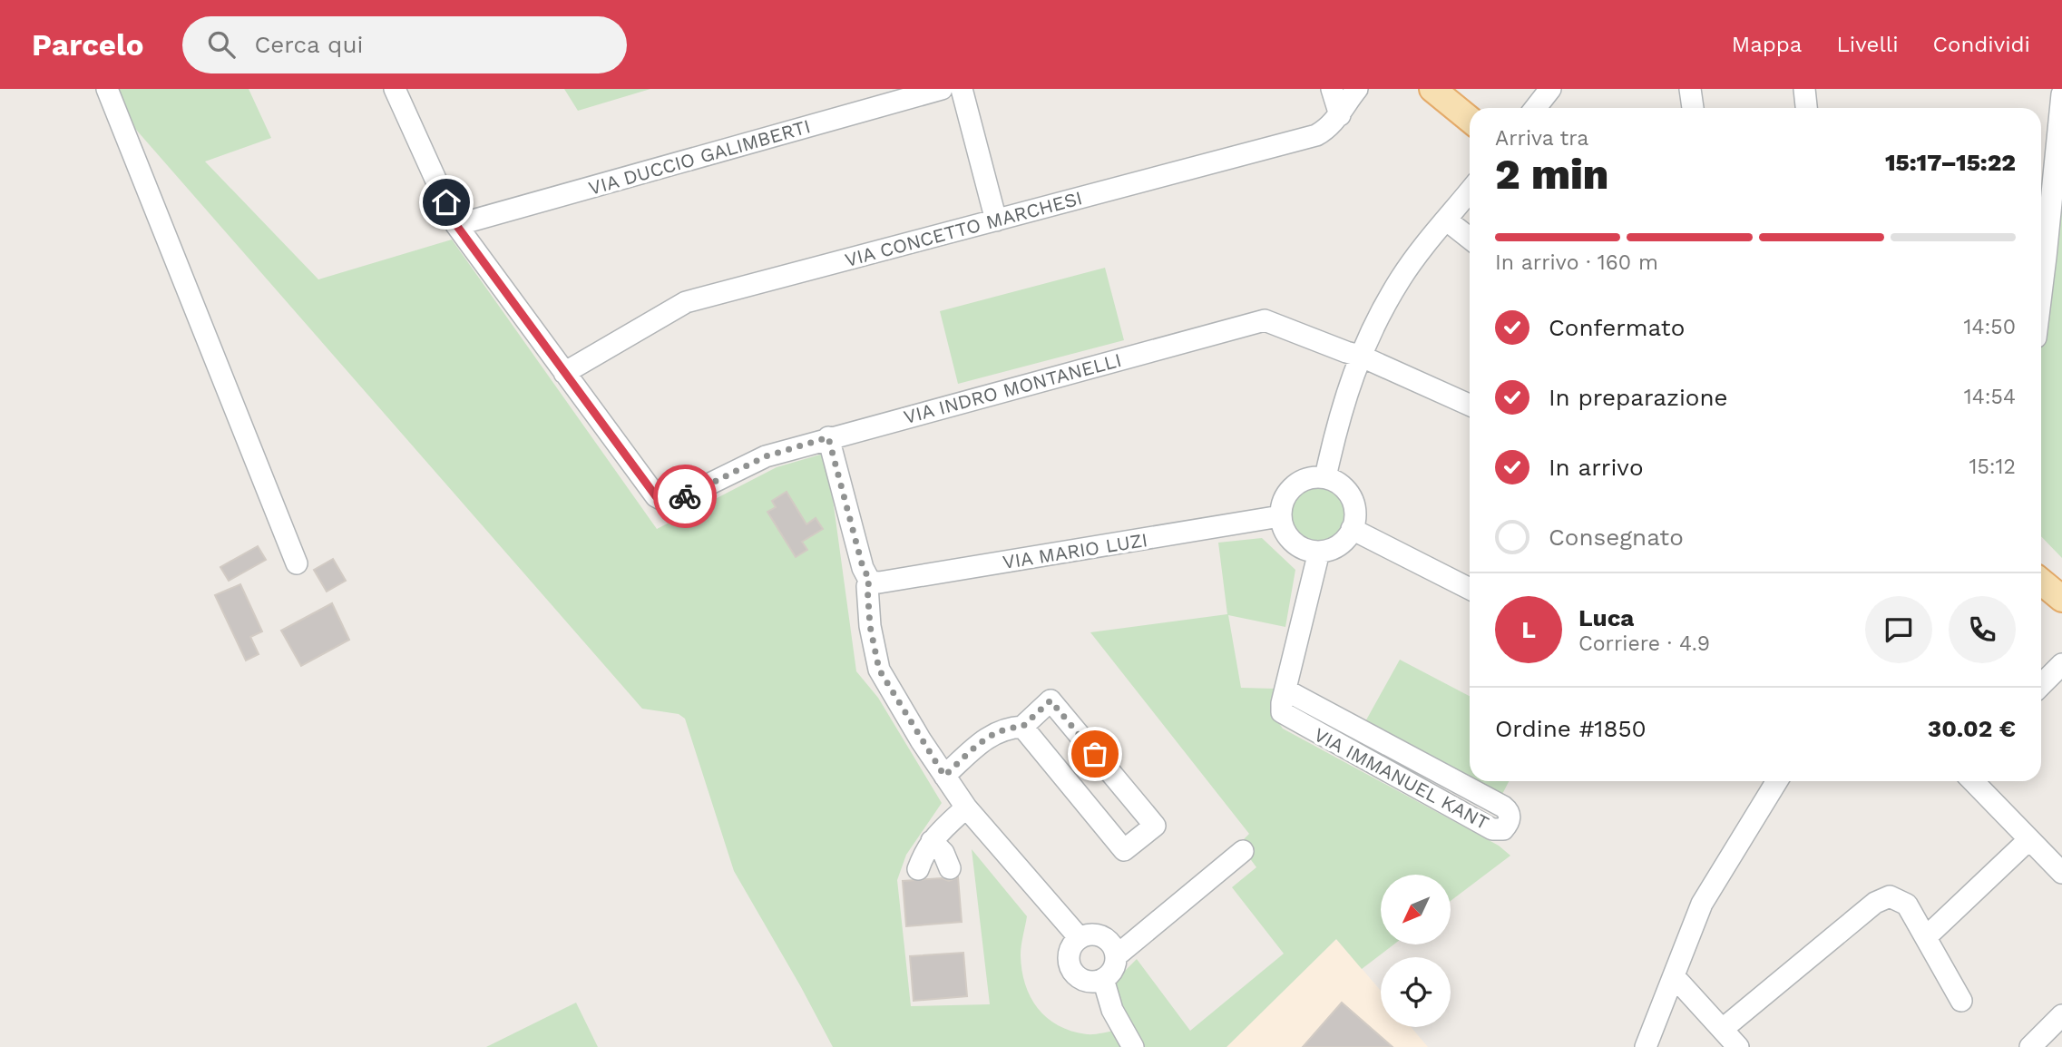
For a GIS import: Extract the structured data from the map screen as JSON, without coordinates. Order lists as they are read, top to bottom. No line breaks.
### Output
{"streets":{"street":["VIA DUCCIO GALIMBERTI","VIA CONCETTO MARCHESI","VIA INDRO MONTANELLI","VIA MARIO LUZI","VIA IMMANUEL KANT"]},"crossings":[["VIA CONCETTO MARCHESI","VIA INDRO MONTANELLI"],["VIA MARIO LUZI","VIA IMMANUEL KANT"]],"north":"bottom left","page":{"header":"Parcelo","search":"Cerca qui","nav":["Mappa","Livelli","Condividi"],"heading":["2 min","Arriva tra","15:17–15:22"],"panel":["Luca","Corriere · 4.9","Ordine #1850","30.02 €"],"bar":"In arrivo · 160 m","list":[["Confermato","14:50"],["In preparazione","14:54"],["In arrivo","15:12"],"Consegnato"],"round":"L"}}
